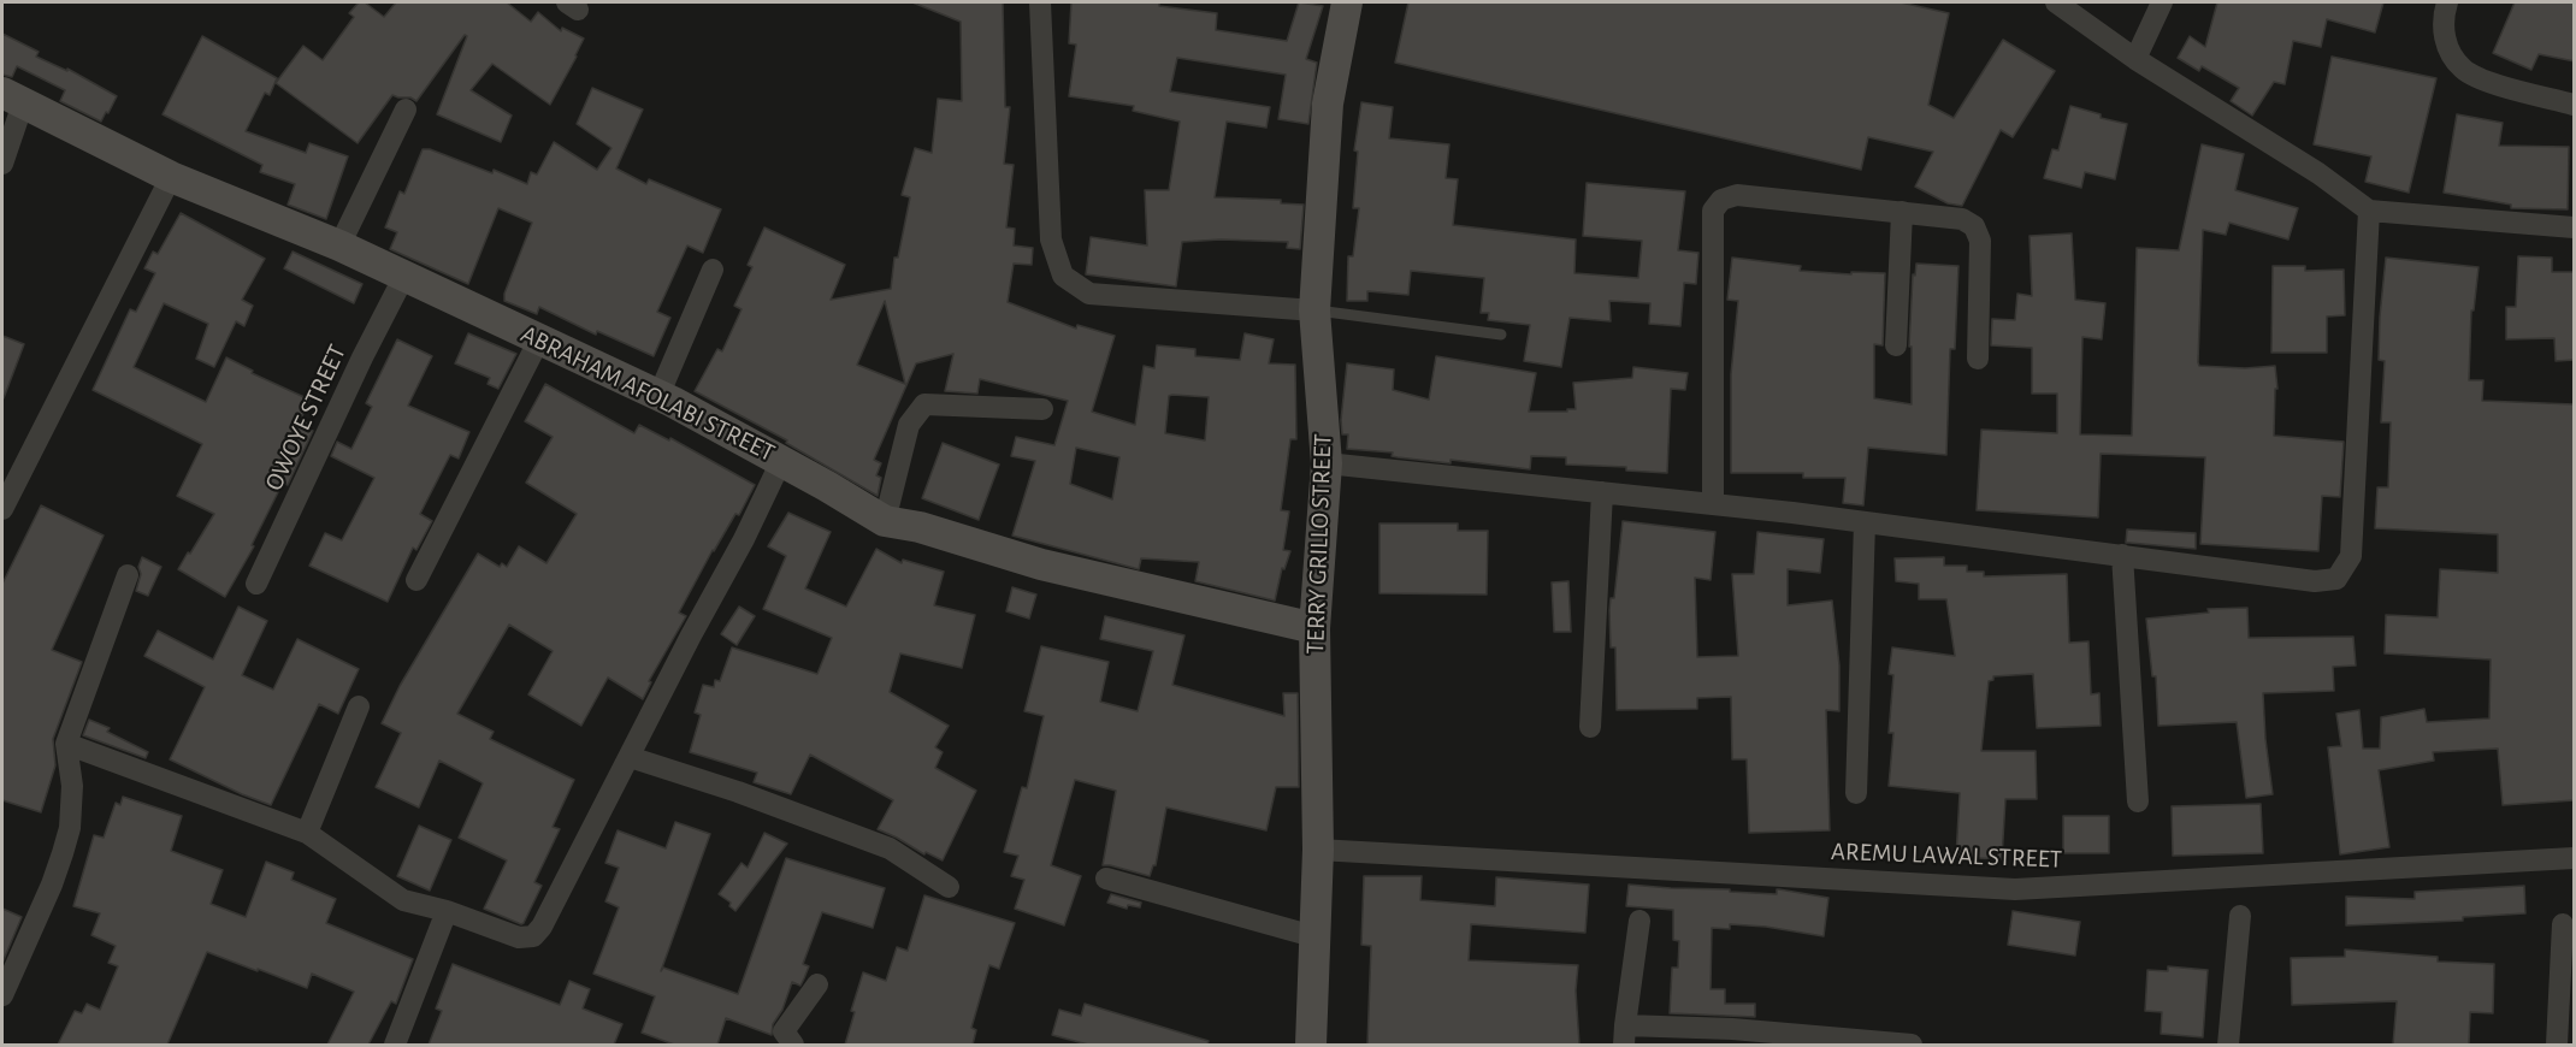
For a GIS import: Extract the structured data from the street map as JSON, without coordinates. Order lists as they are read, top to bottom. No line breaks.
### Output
{"streets":{"street":["ABRAHAM AFOLABI STREET","OWOYE STREET","TERRY GRILLO STREET","AREMU LAWAL STREET"]},"crossings":[["ABRAHAM AFOLABI STREET","OWOYE STREET"],["ABRAHAM AFOLABI STREET","TERRY GRILLO STREET"],["TERRY GRILLO STREET","AREMU LAWAL STREET"]]}
